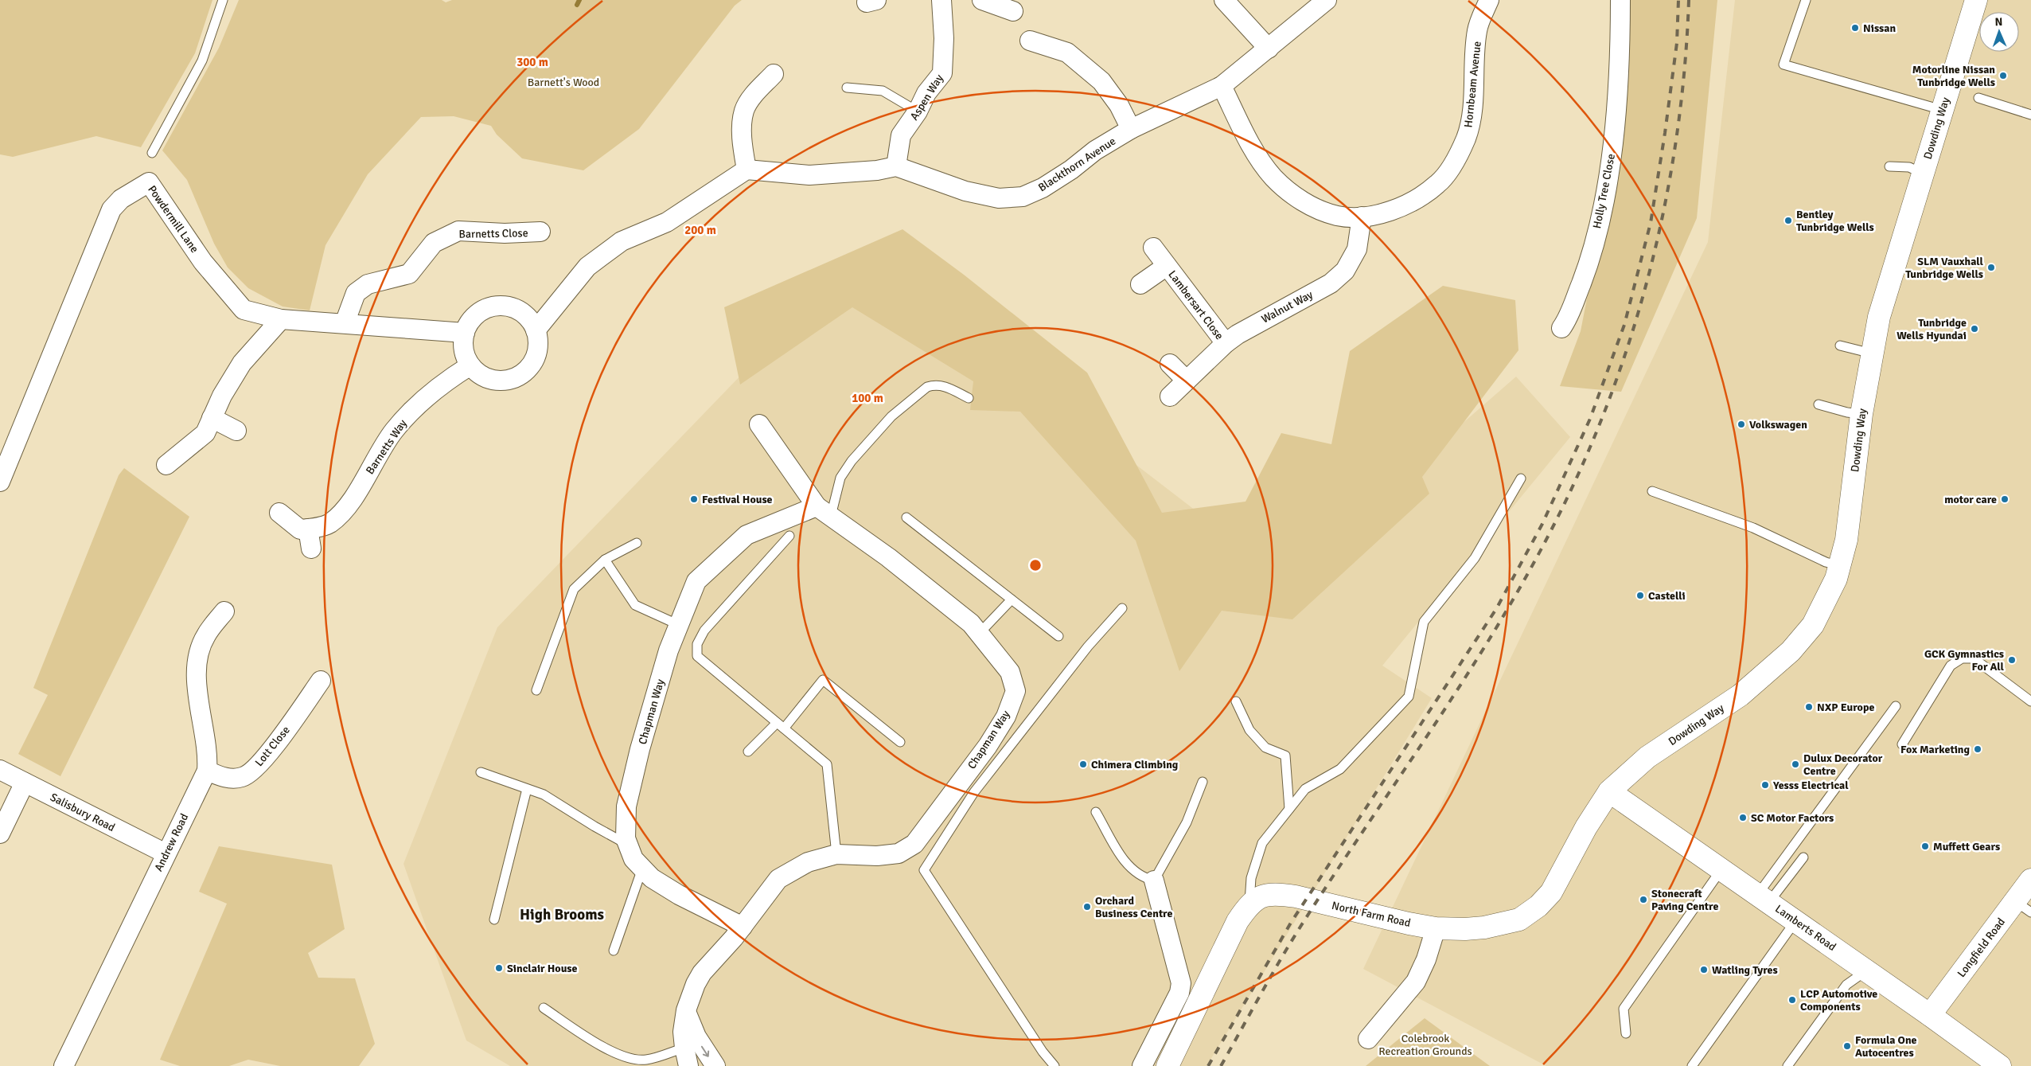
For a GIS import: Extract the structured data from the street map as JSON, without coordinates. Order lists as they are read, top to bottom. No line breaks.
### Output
{"streets":{"street":["Hornbeam Avenue","Aspen Way","Dowding Way","Blackthorn Avenue","Holly Tree Close","Powdermill Lane","Barnetts Close","Lambersart Close","Walnut Way","Barnetts Way","Chapman Way","Lott Close","Salisbury Road","Andrew Road","North Farm Road","Lamberts Road","Longfield Road"]},"crossings":[["Hornbeam Avenue","Blackthorn Avenue"],["Hornbeam Avenue","Walnut Way"],["Aspen Way","Blackthorn Avenue"],["Dowding Way","North Farm Road"],["Dowding Way","Lamberts Road"],["Powdermill Lane","Barnetts Close"],["Powdermill Lane","Barnetts Way"],["Lambersart Close","Walnut Way"],["Lott Close","Andrew Road"],["Salisbury Road","Andrew Road"],["North Farm Road","Lamberts Road"],["Lamberts Road","Longfield Road"]],"districts":["High Brooms"],"parks":["Barnett's Wood","Colebrook Recreation Grounds"],"places":["Nissan","Motorline Nissan Tunbridge Wells","Bentley Tunbridge Wells","SLM Vauxhall Tunbridge Wells","Tunbridge Wells Hyundai","Volkswagen","Festival House","motor care","Castelli","GCK Gymnastics For All","NXP Europe","Fox Marketing","Chimera Climbing","Dulux Decorator Centre","Yesss Electrical","SC Motor Factors","Muffett Gears","Stonecraft Paving Centre","Orchard Business Centre","Sinclair House","Watling Tyres","LCP Automotive Components","Formula One Autocentres"],"north":"top","rings":["300 m","200 m","100 m"]}
